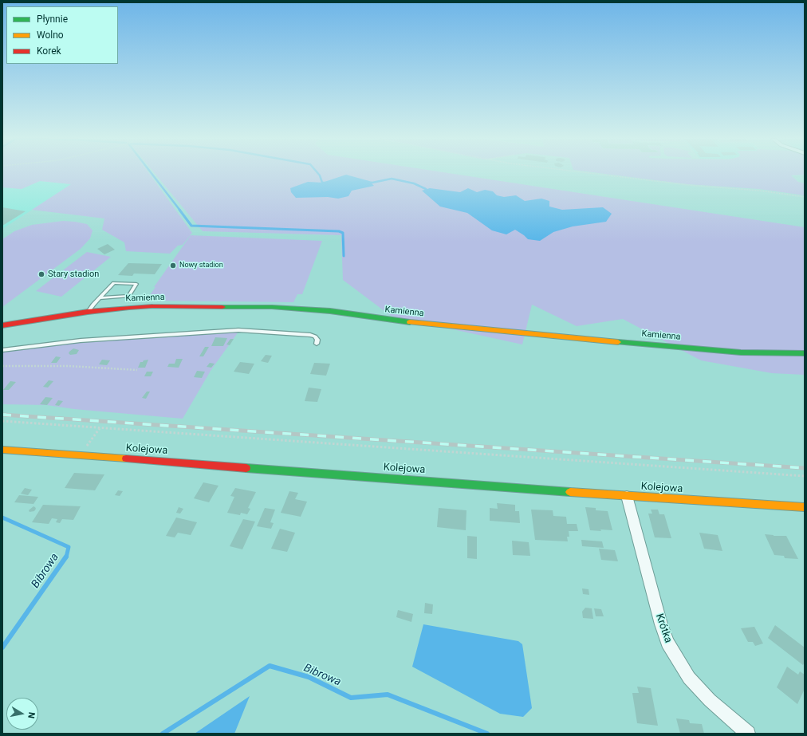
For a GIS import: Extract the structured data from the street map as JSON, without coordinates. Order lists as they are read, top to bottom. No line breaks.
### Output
{"streets":{"street":["Kamienna","Kolejowa","Krótka"]},"crossings":[["Kolejowa","Krótka"]],"water":["Bibrowa"],"places":["Nowy stadion","Stary stadion"],"legend":["Płynnie","Wolno","Korek"],"north":"right"}
